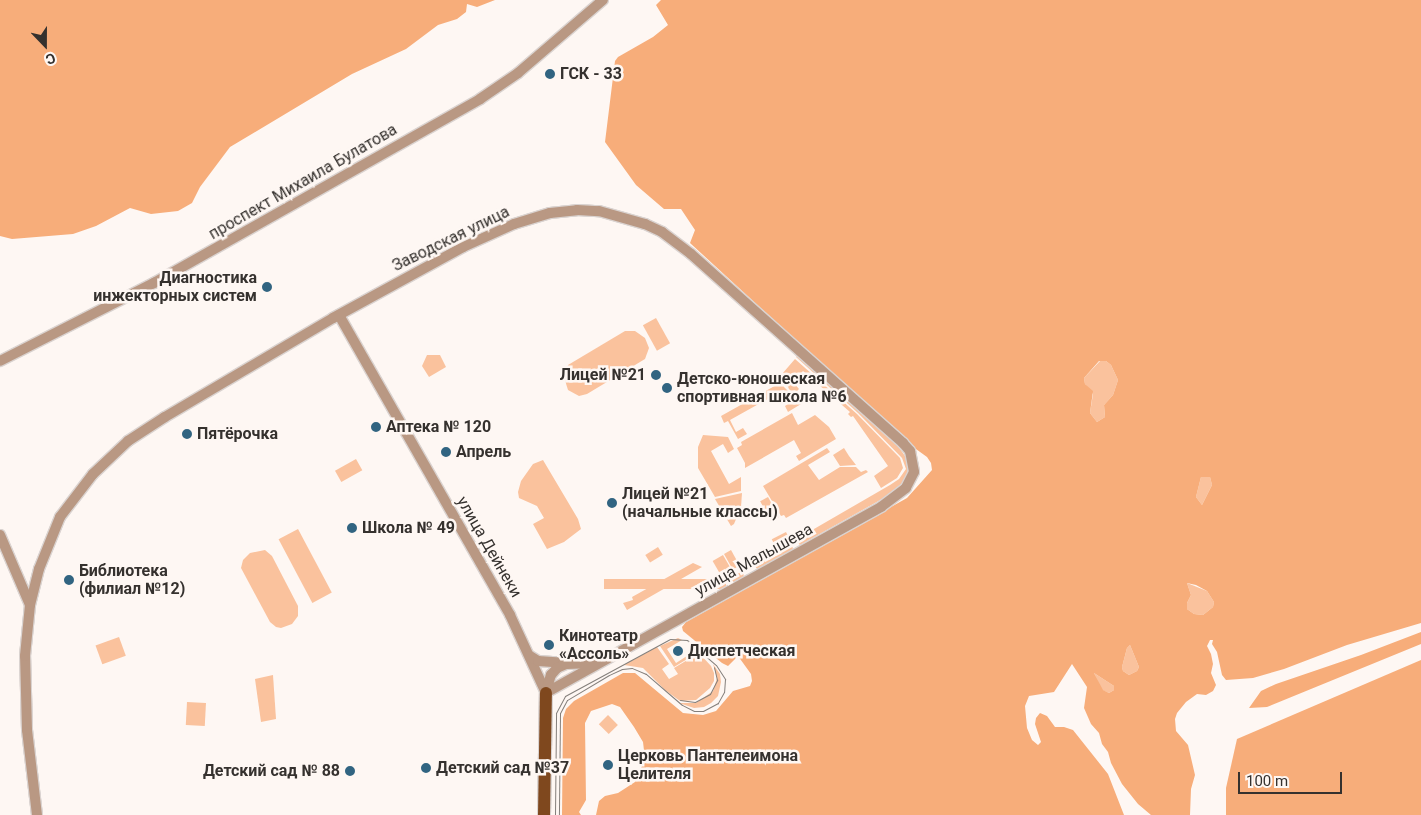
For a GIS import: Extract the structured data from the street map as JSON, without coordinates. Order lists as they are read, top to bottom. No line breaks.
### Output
{"streets":{"main road":["улица Дейнеки"],"street":["проспект Михаила Булатова","Заводская улица","улица Малышева"]},"crossings":[["Заводская улица","улица Дейнеки"],["Заводская улица","улица Малышева"],["улица Дейнеки","улица Малышева"]],"places":["ГСК - 33","Диагностика инжекторных систем","Лицей №21","Детско-юношеская спортивная школа №6","Аптека № 120","Пятёрочка","Апрель","Лицей №21 (начальные классы)","Школа № 49","Библиотека (филиал №12)","Кинотеатр «Ассоль»","Диспетческая","Церковь Пантелеимона Целителя","Детский сад №37","Детский сад № 88"],"scale_bar":"100 m","north":"bottom"}
